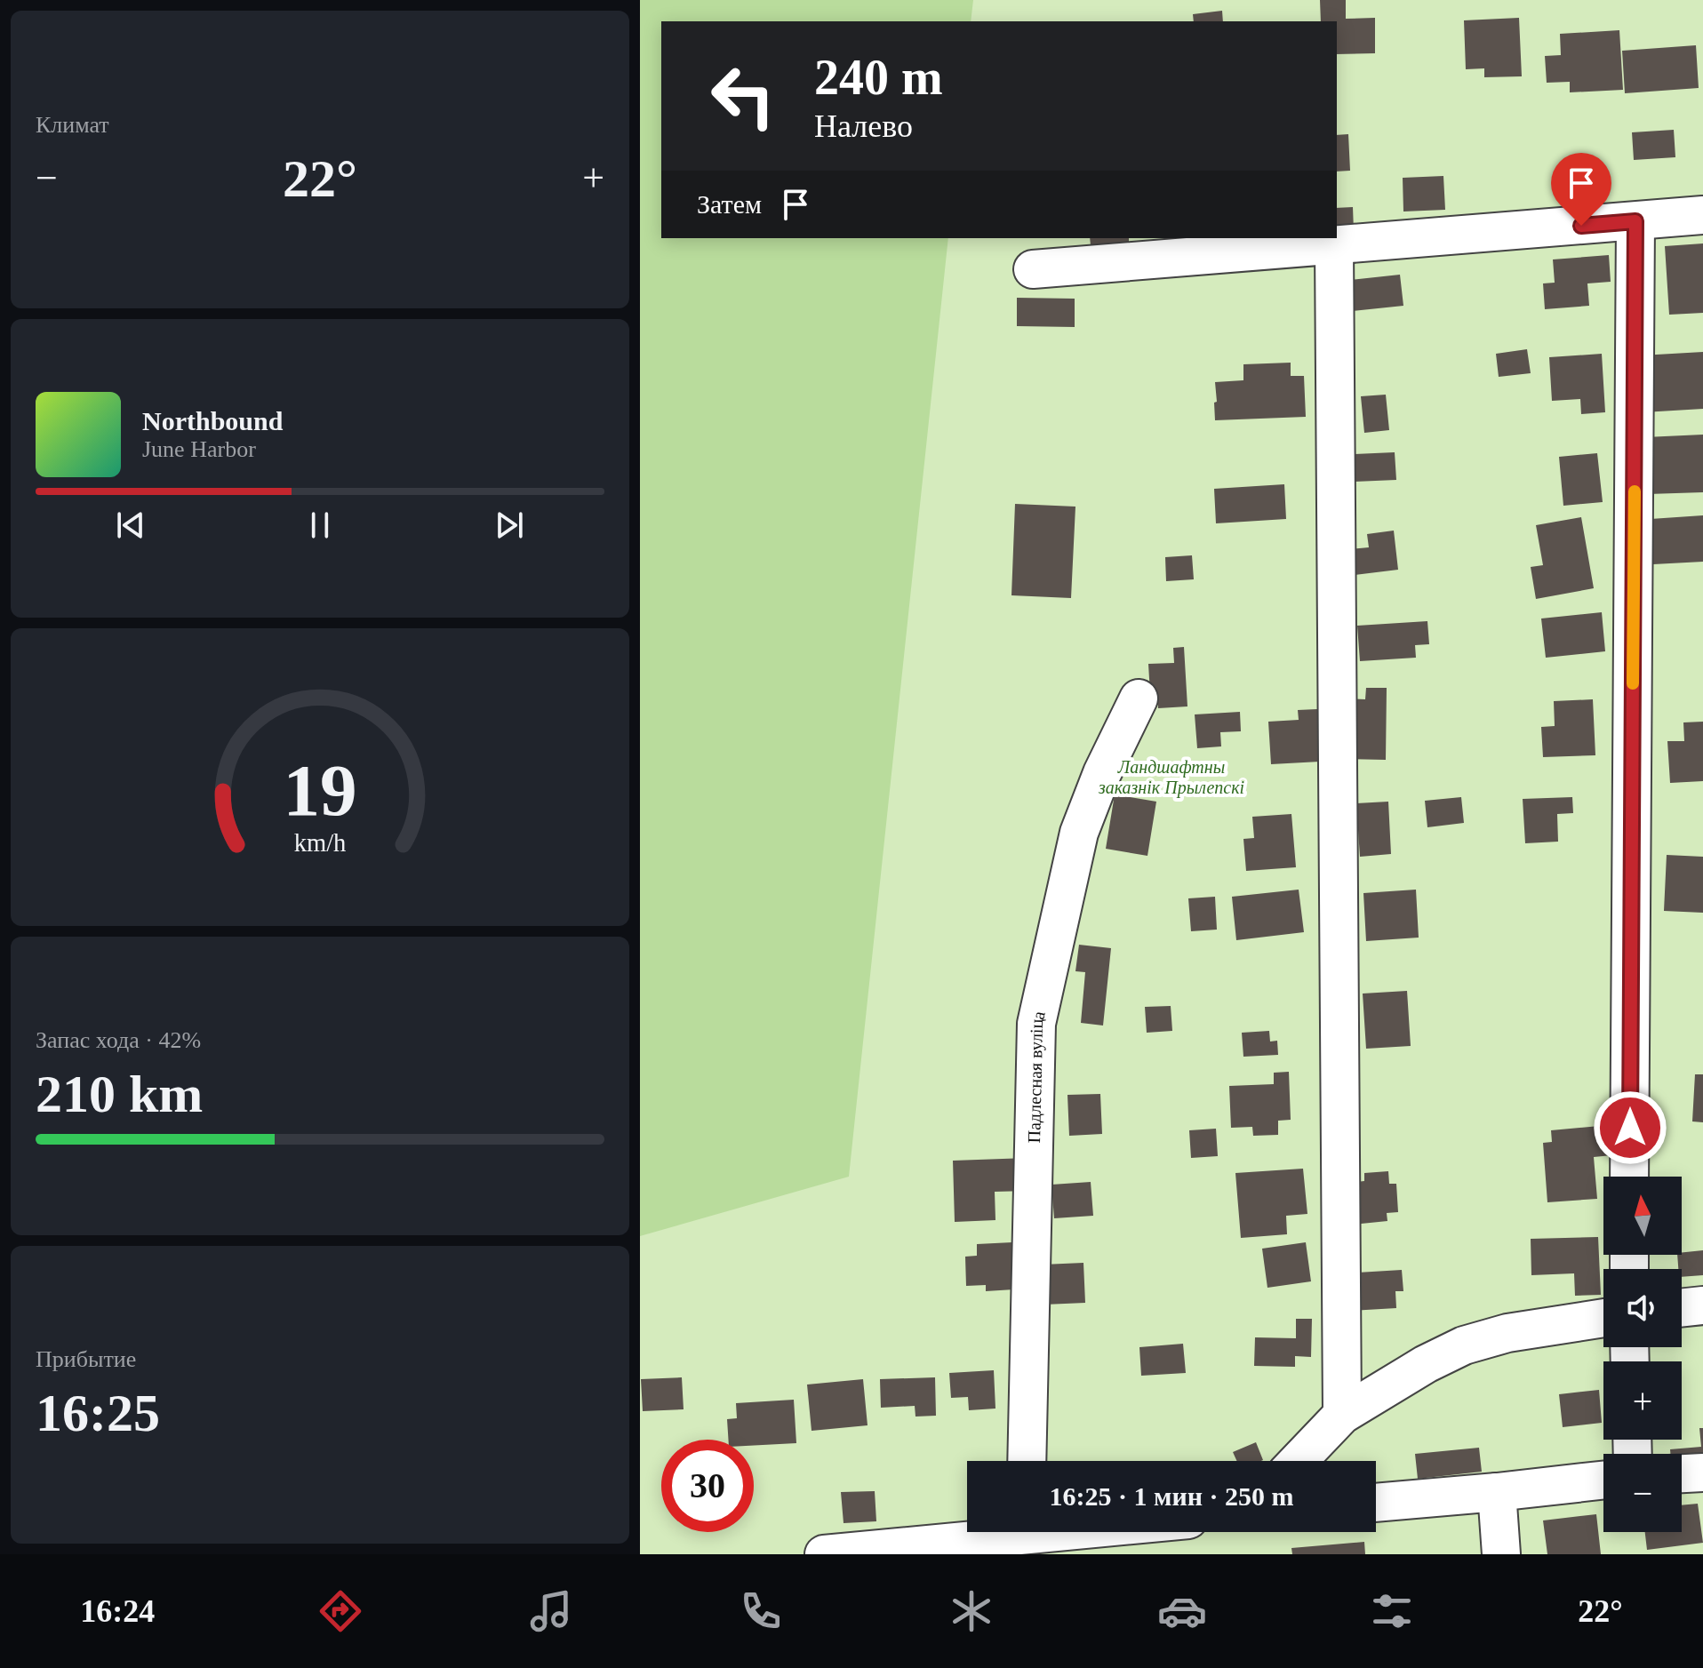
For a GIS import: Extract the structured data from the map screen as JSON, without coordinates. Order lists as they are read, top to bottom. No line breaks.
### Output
{"streets":{"street":["Падлесная вуліца"]},"parks":["Ландшафтны заказнік Прылепскі"],"north":"top","page":{"tile":["Климат",["Запас хода · 42%","210 km"],["Прибытие","16:25"]],"turn":["240 m","Налево"],"heat":["−","22°","+"],"then":"Затем","song":["Northbound","June Harbor"],"map_buttons":["+","−"],"limit":"30","trip":"16:25 · 1 мин · 250 m","tabs":["16:24","22°"],"gauge":["19","km/h"]}}
